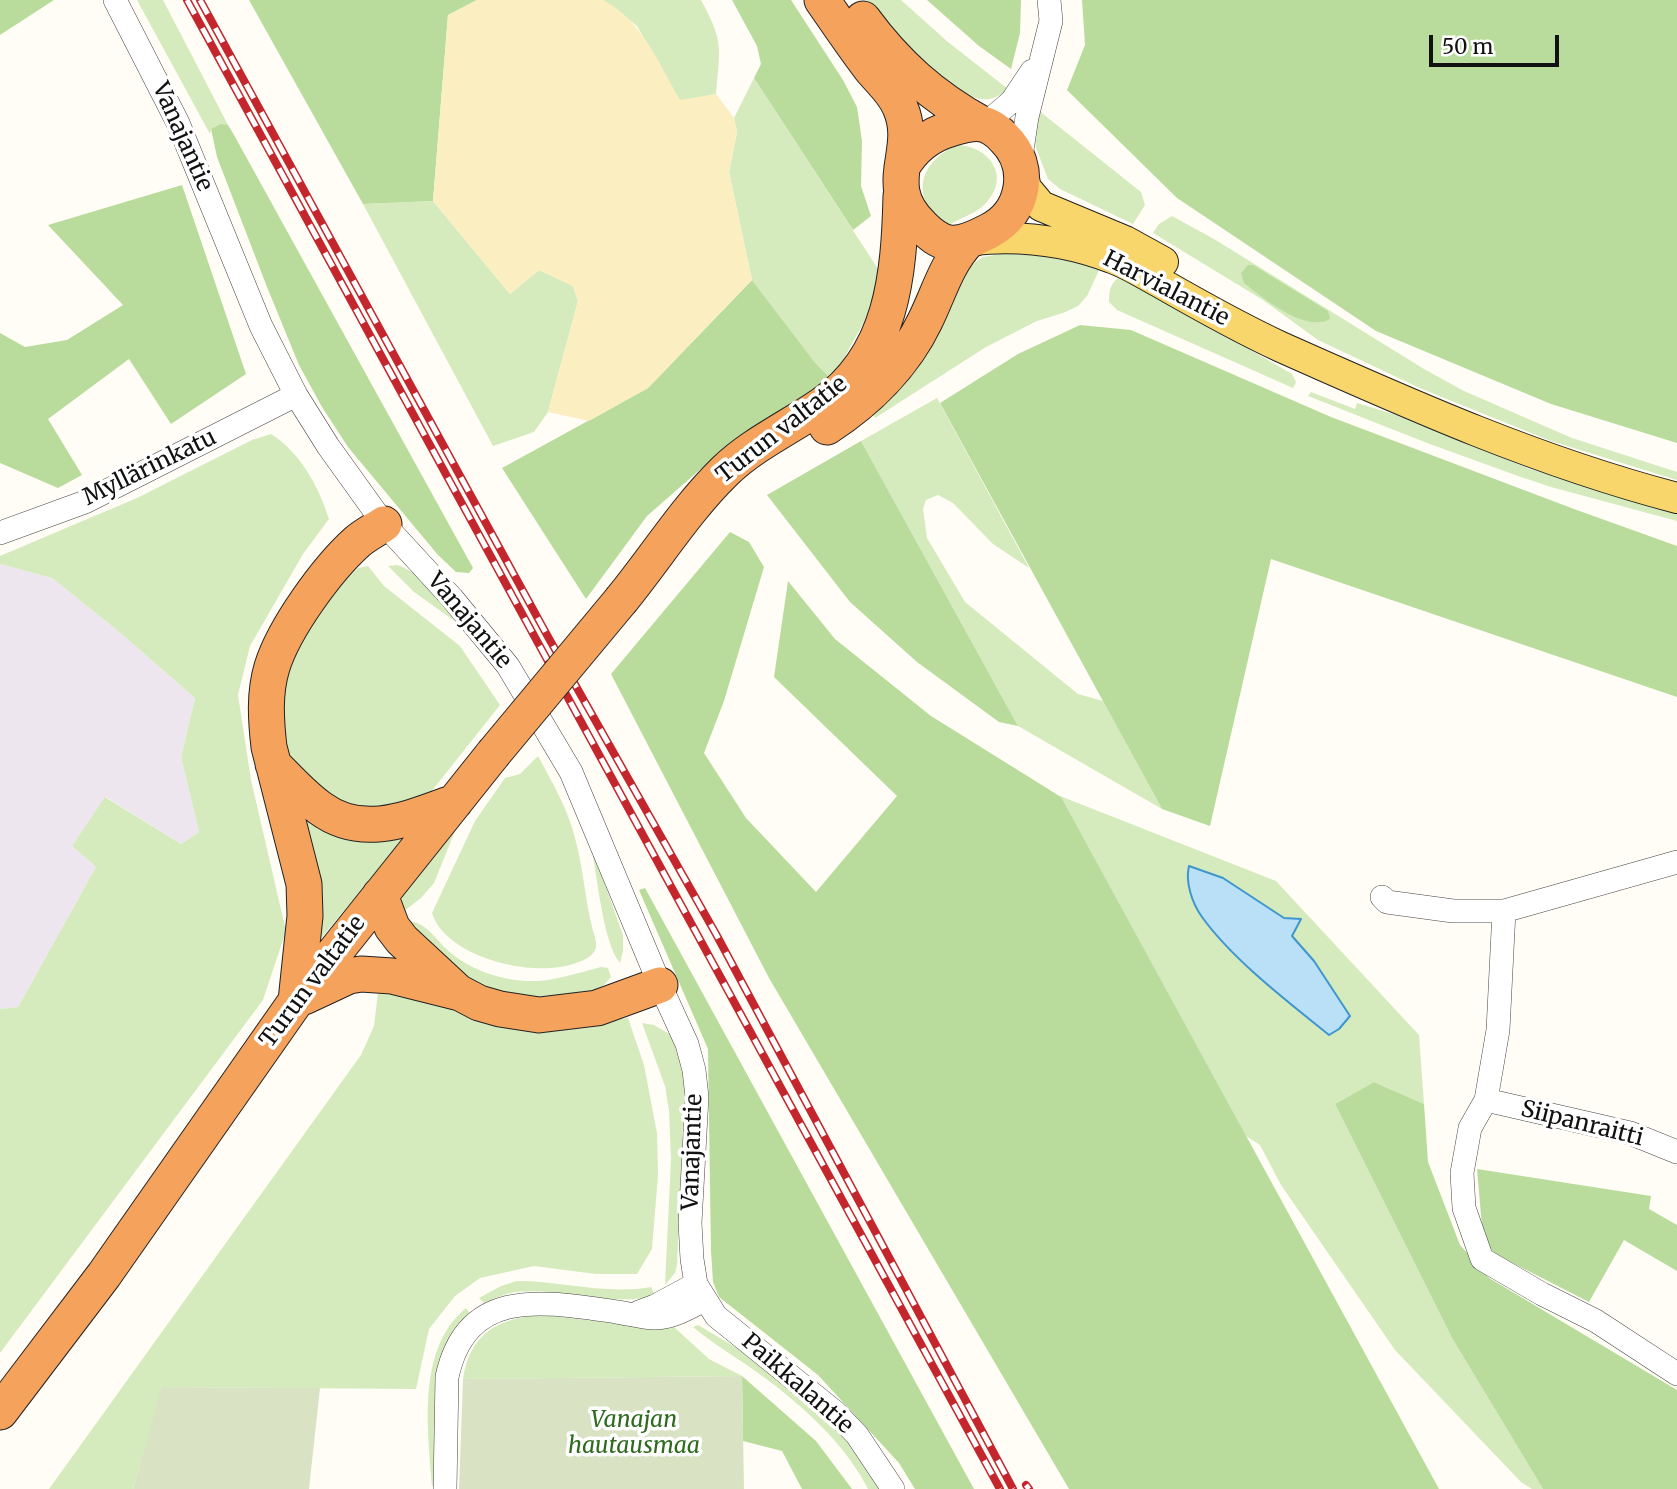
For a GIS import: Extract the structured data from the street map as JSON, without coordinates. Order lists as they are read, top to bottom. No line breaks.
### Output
{"streets":{"highway":["Turun valtatie"],"main road":["Harvialantie"],"street":["Vanajantie","Myllärinkatu","Siipanraitti","Paikkalantie"]},"crossings":[["Vanajantie","Myllärinkatu"],["Vanajantie","Paikkalantie"],["Harvialantie","Turun valtatie"]],"parks":["Vanajan hautausmaa"],"scale_bar":"50 m"}
